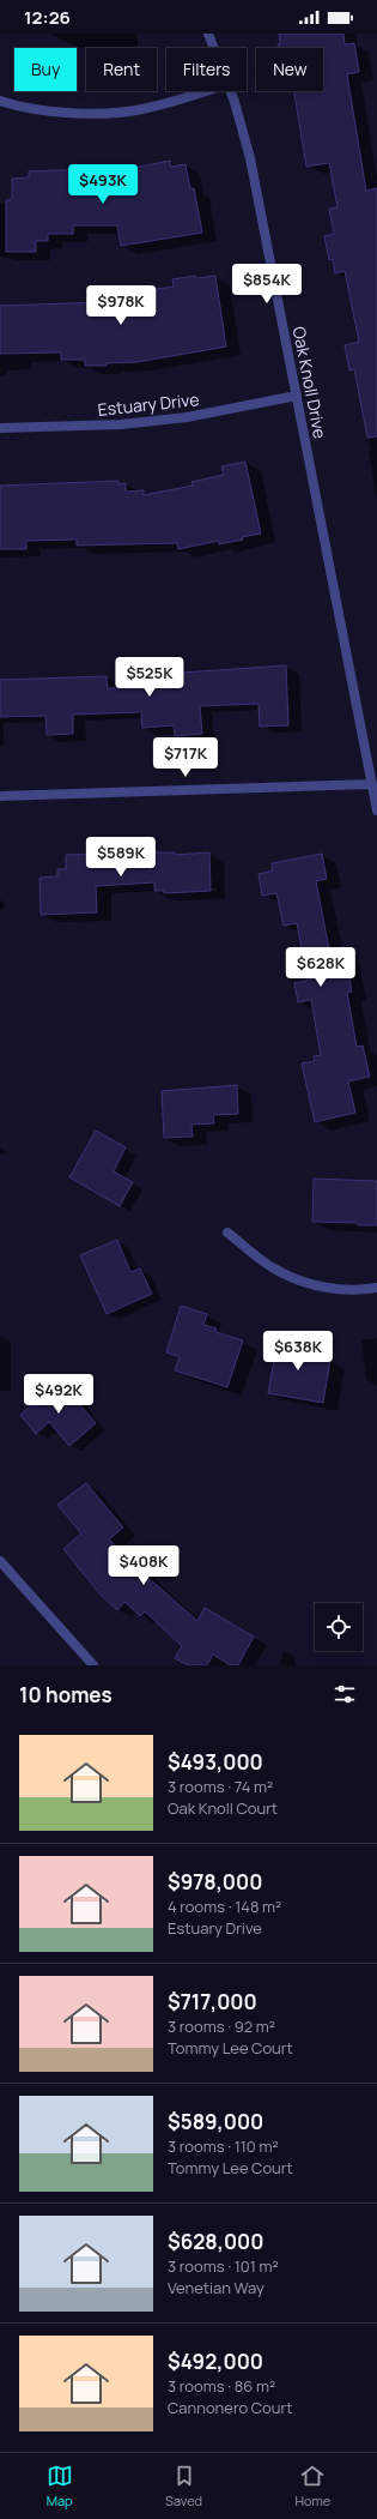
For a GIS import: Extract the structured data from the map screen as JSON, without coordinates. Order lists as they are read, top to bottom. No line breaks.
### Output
{"streets":{"street":["Oak Knoll Drive","Estuary Drive"]},"crossings":[["Oak Knoll Drive","Estuary Drive"]],"page":{"status":"12:26","chip":["Buy","Rent","Filters","New"],"price":["$493K","$854K","$978K","$525K","$717K","$589K","$628K","$638K","$492K","$408K"],"heading":"10 homes","list":[{"name":"$493,000","note":"3 rooms · 74 m² · Oak Knoll Court"},{"name":"$978,000","note":"4 rooms · 148 m² · Estuary Drive"},{"name":"$717,000","note":"3 rooms · 92 m² · Tommy Lee Court"},{"name":"$589,000","note":"3 rooms · 110 m² · Tommy Lee Court"},{"name":"$628,000","note":"3 rooms · 101 m² · Venetian Way"},{"name":"$492,000","note":"3 rooms · 86 m² · Cannonero Court"}],"tabs":["Map","Saved","Home"]}}
